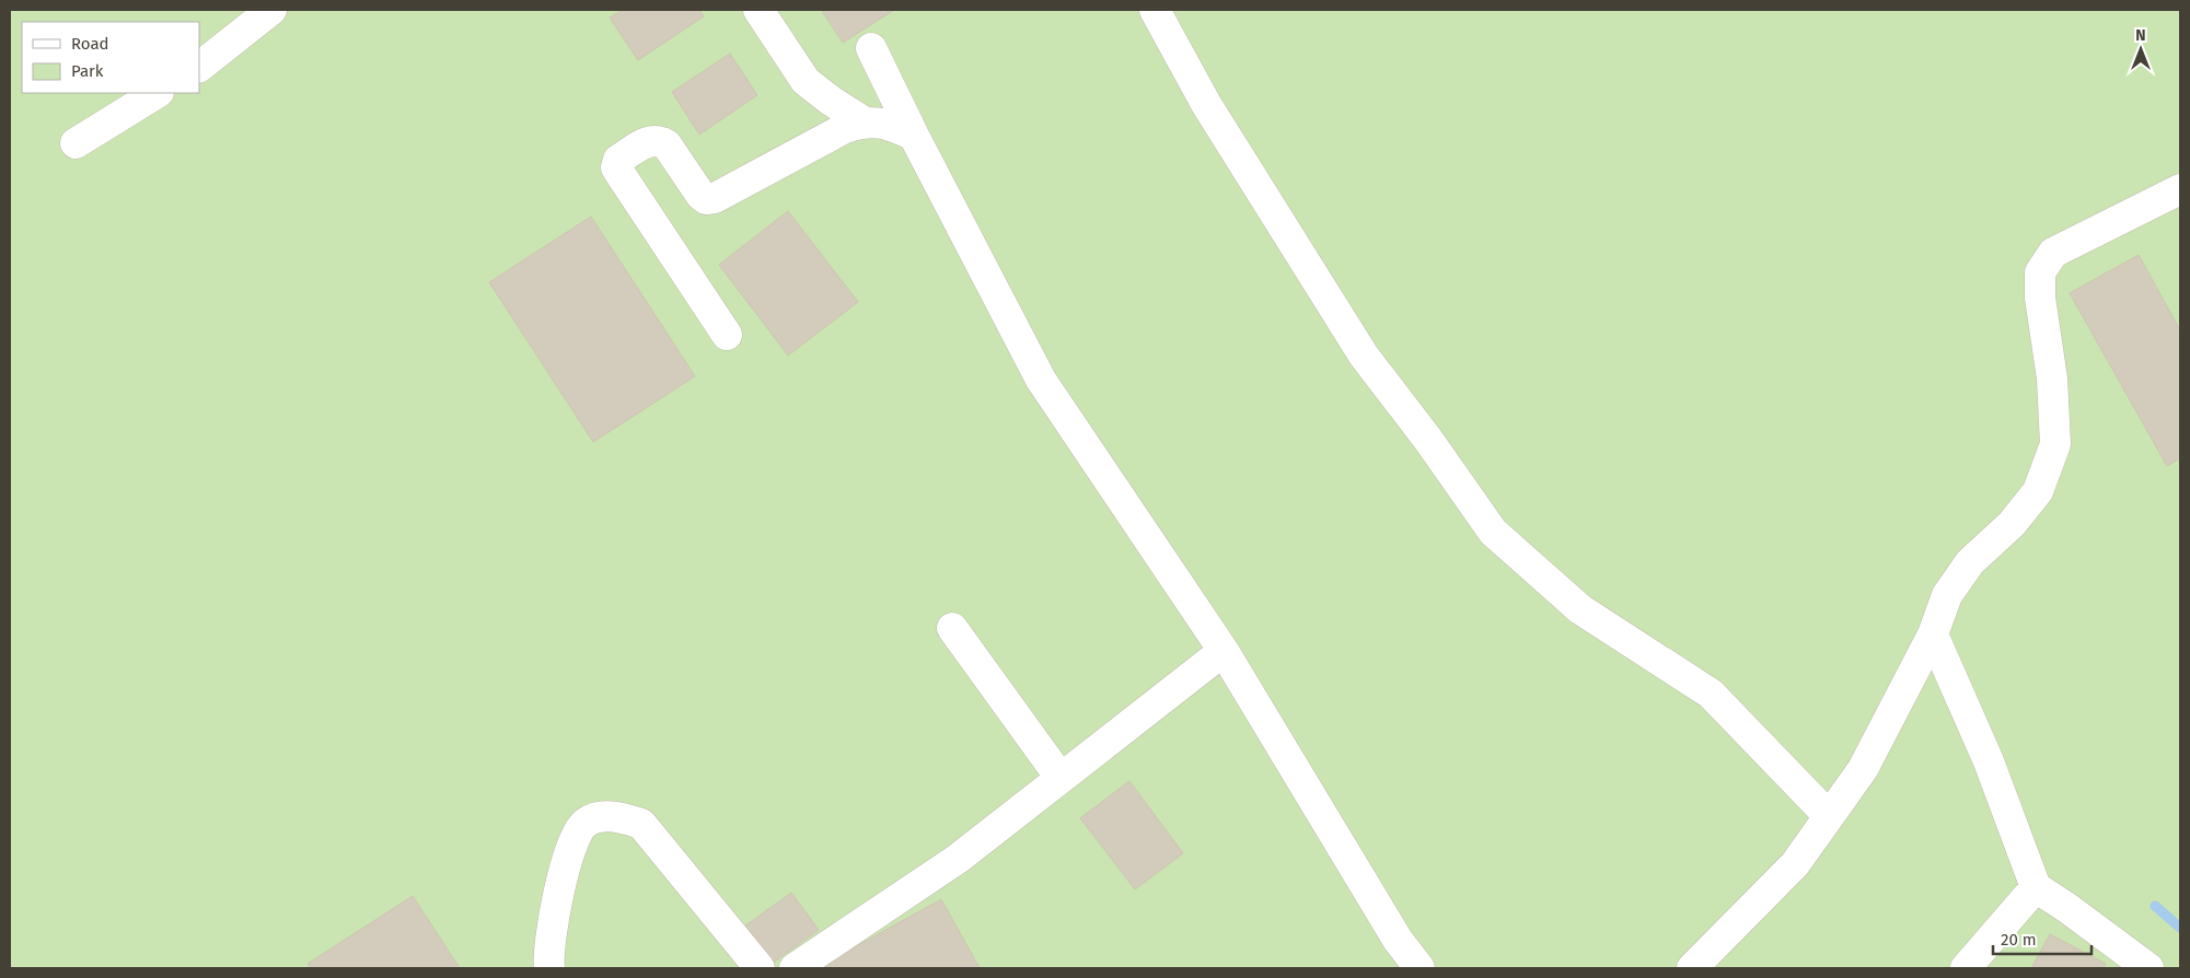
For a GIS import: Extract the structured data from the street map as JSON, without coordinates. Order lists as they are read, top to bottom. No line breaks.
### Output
{"legend":["Road","Park"],"scale_bar":"20 m","north":"top"}
